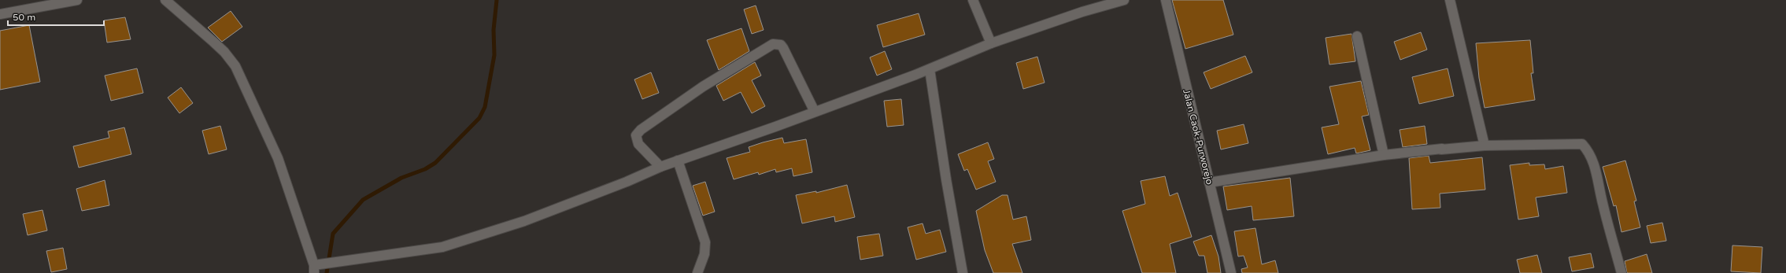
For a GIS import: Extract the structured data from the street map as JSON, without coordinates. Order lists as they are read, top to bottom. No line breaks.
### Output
{"streets":{"street":["Jalan Caok-Purworejo"]},"scale_bar":"50 m"}
